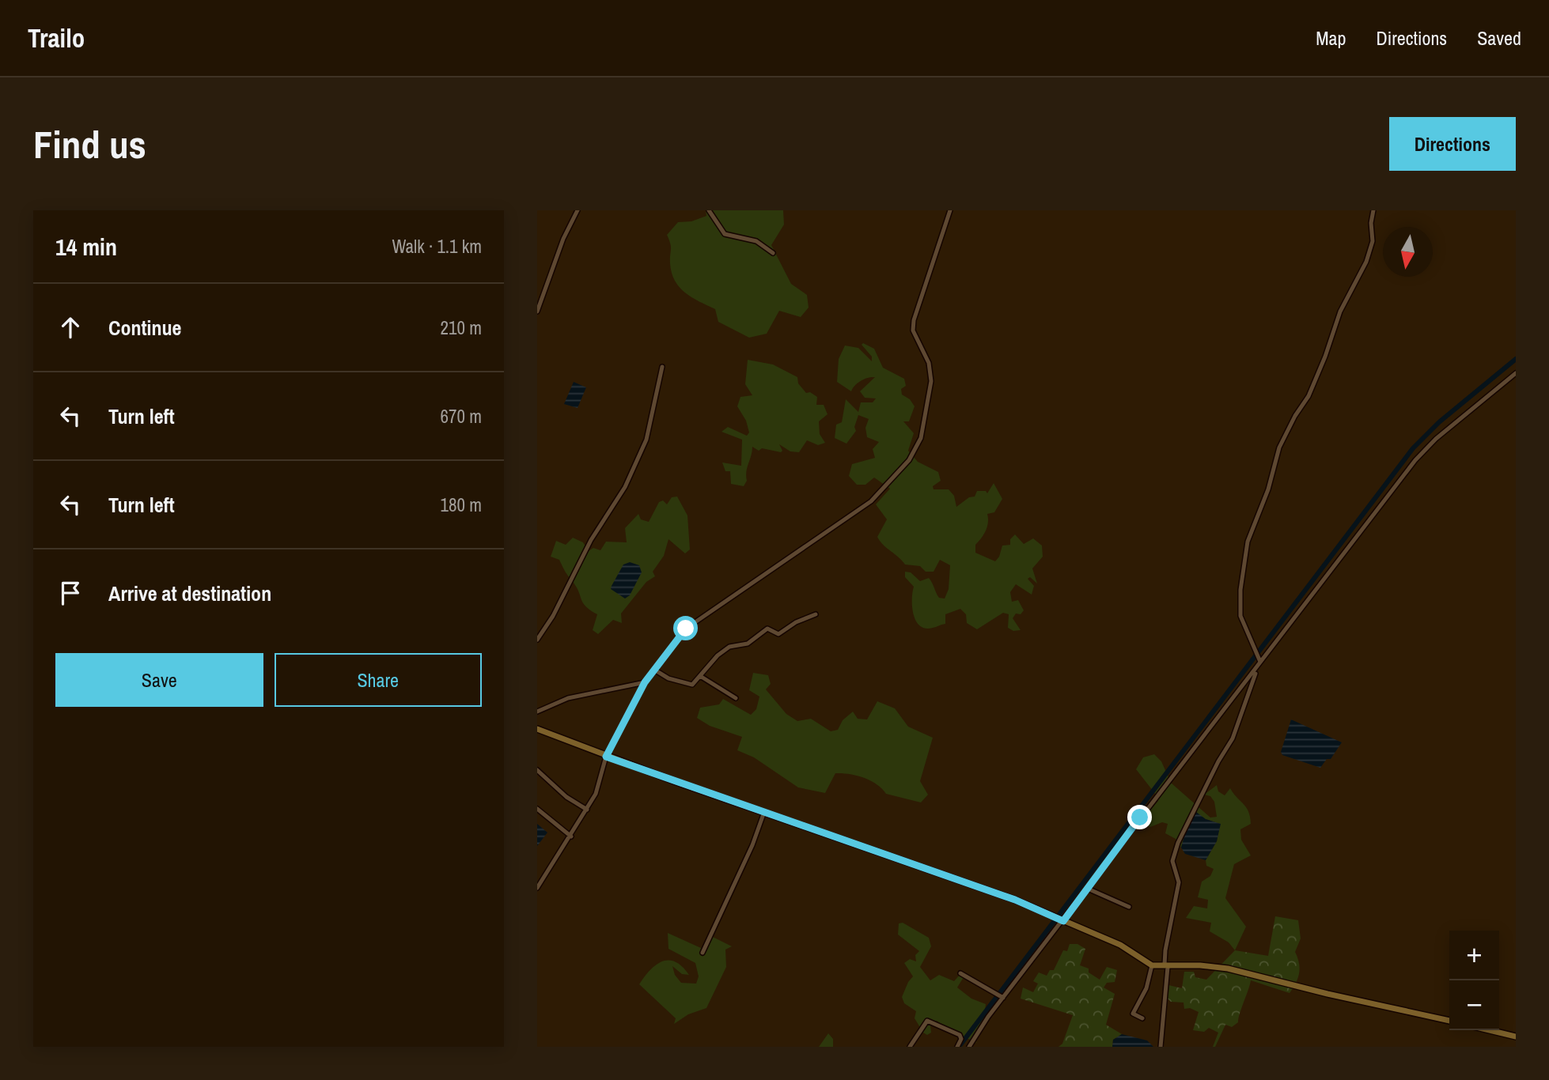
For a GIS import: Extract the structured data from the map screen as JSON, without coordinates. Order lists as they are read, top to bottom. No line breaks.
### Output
{"north":"bottom","page":{"header":"Trailo","nav":["Map","Directions","Saved"],"buttons":["Directions",["Save","Share"]],"title":"Find us","heading":["14 min","Walk · 1.1 km"],"list":[["Continue","210 m"],["Turn left","670 m"],["Turn left","180 m"],"Arrive at destination"],"map_buttons":["+","−"]}}
